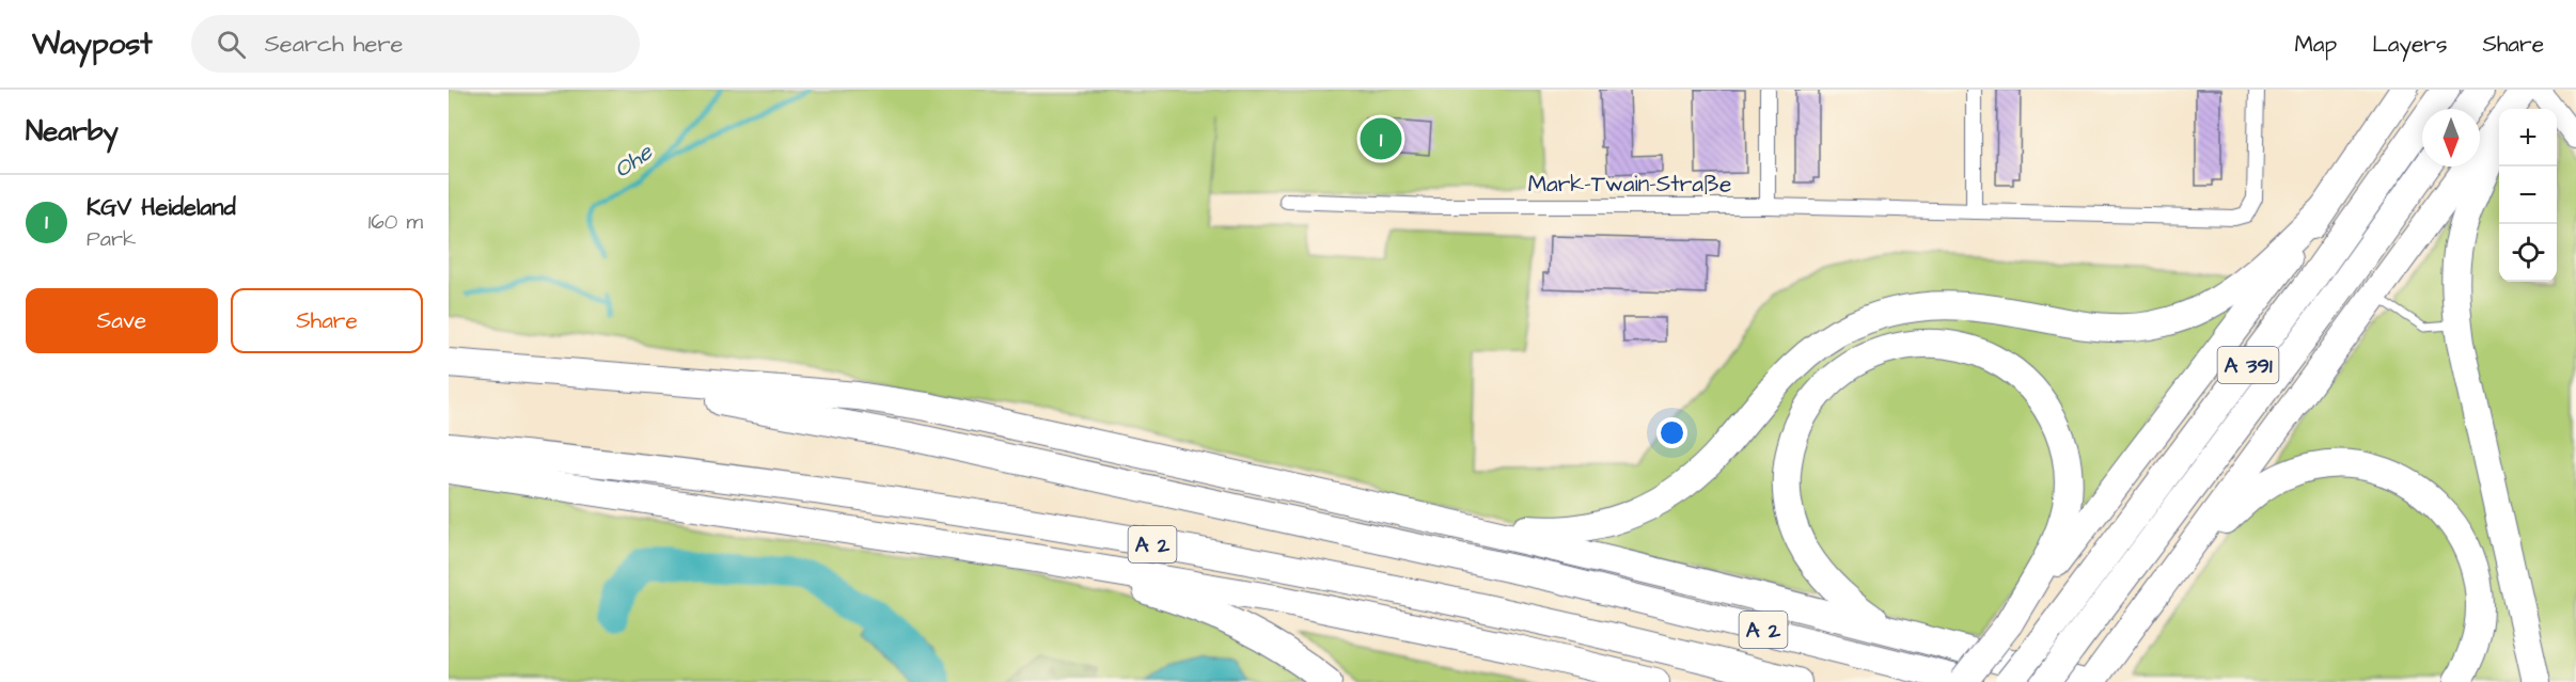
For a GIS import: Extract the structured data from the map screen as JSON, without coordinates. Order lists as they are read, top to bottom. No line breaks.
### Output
{"streets":{"highway":["A 391","A 2"],"street":["Mark-Twain-Straße"]},"water":["Ohe"],"north":"bottom","page":{"header":"Waypost","search":"Search here","nav":["Map","Layers","Share"],"heading":"Nearby","map_buttons":["+","−"],"pins":"1","list":[{"mark":"1","name":"KGV Heideland","note":"Park","value":"160 m"}],"buttons":["Save","Share"]}}
